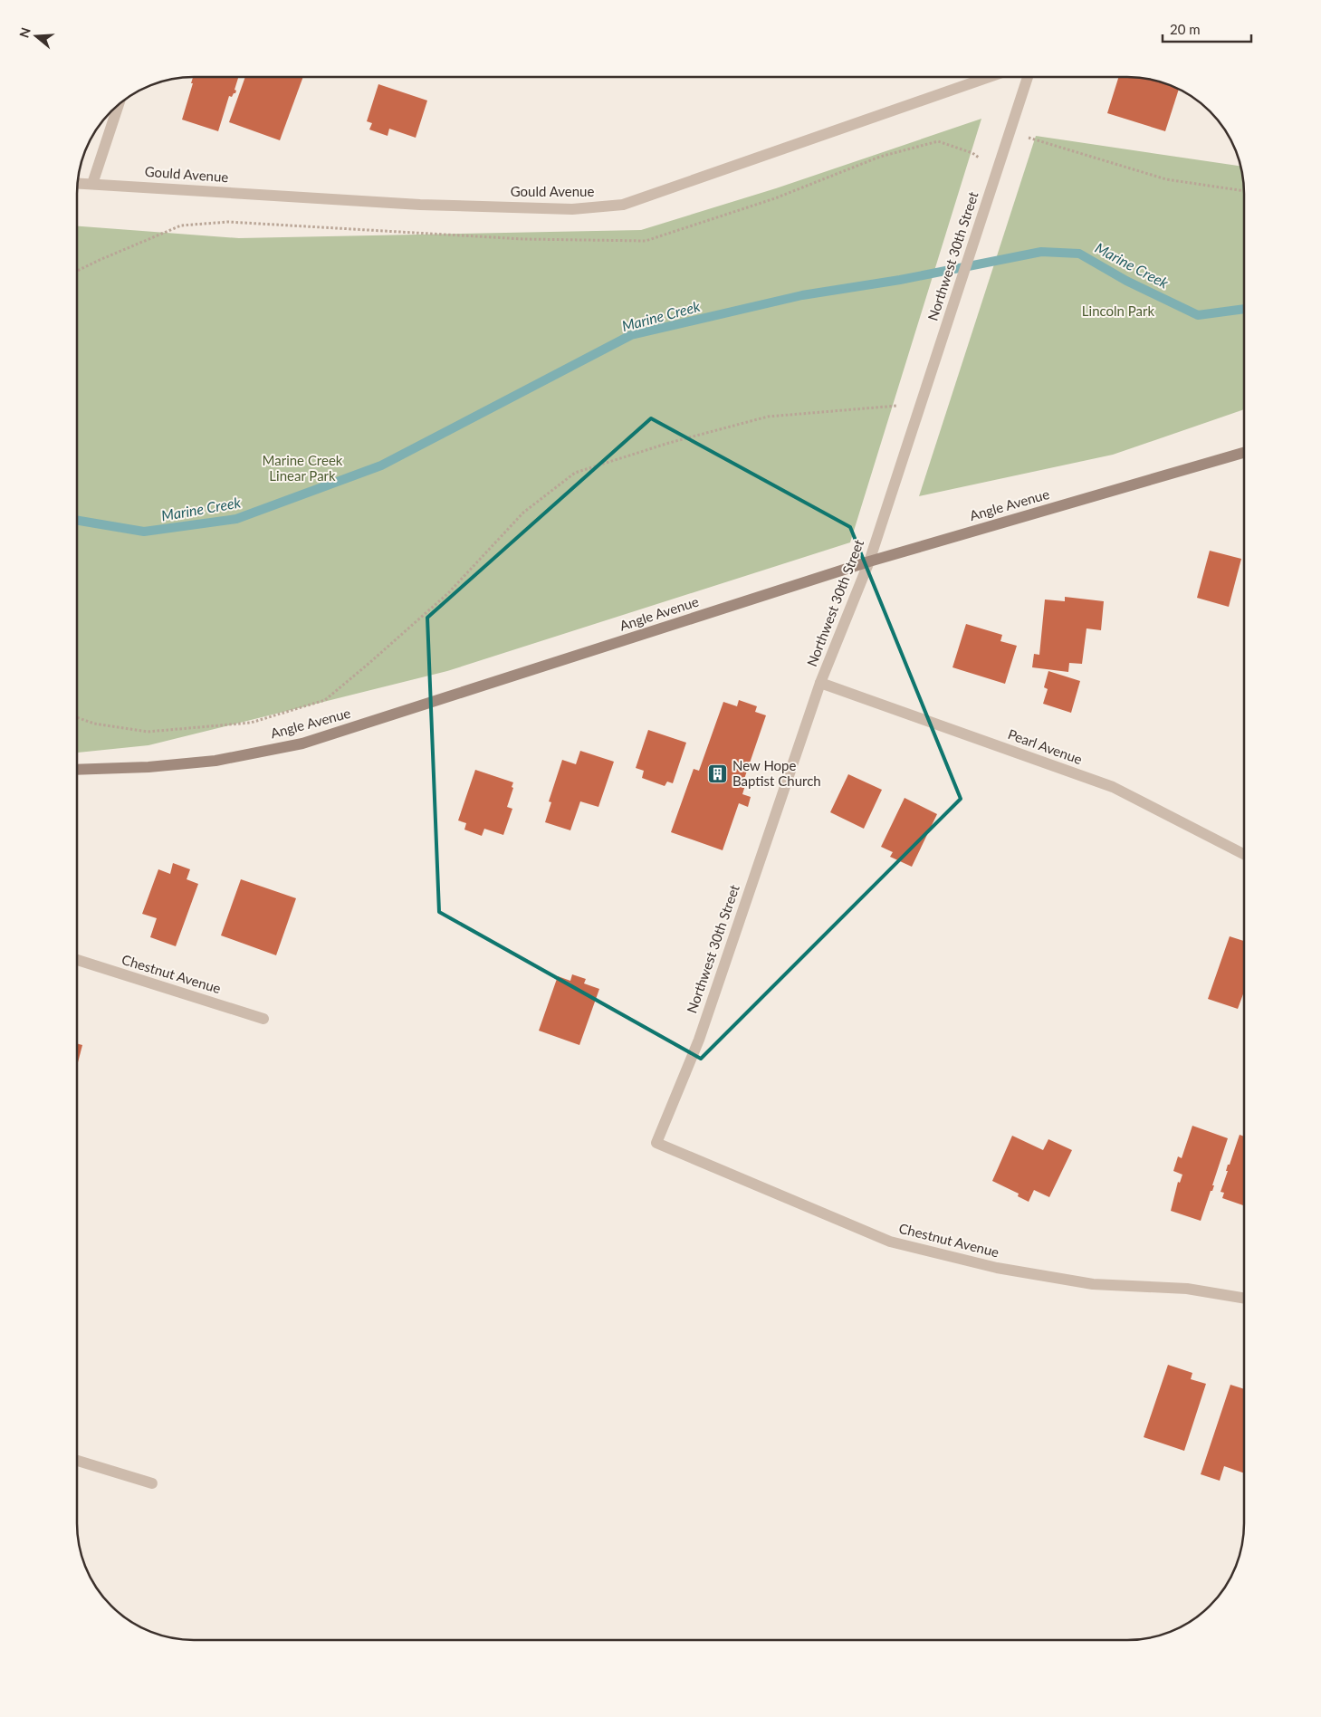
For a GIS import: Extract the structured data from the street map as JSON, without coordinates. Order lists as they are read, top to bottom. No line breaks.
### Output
{"streets":{"main road":["Angle Avenue"],"street":["Gould Avenue","Northwest 30th Street","Pearl Avenue","Chestnut Avenue"]},"crossings":[["Northwest 30th Street","Angle Avenue"],["Northwest 30th Street","Pearl Avenue"],["Northwest 30th Street","Chestnut Avenue"]],"water":["Marine Creek"],"parks":["Lincoln Park","Marine Creek Linear Park"],"places":{"building":["New Hope Baptist Church"]},"scale_bar":"20 m","north":"left"}
